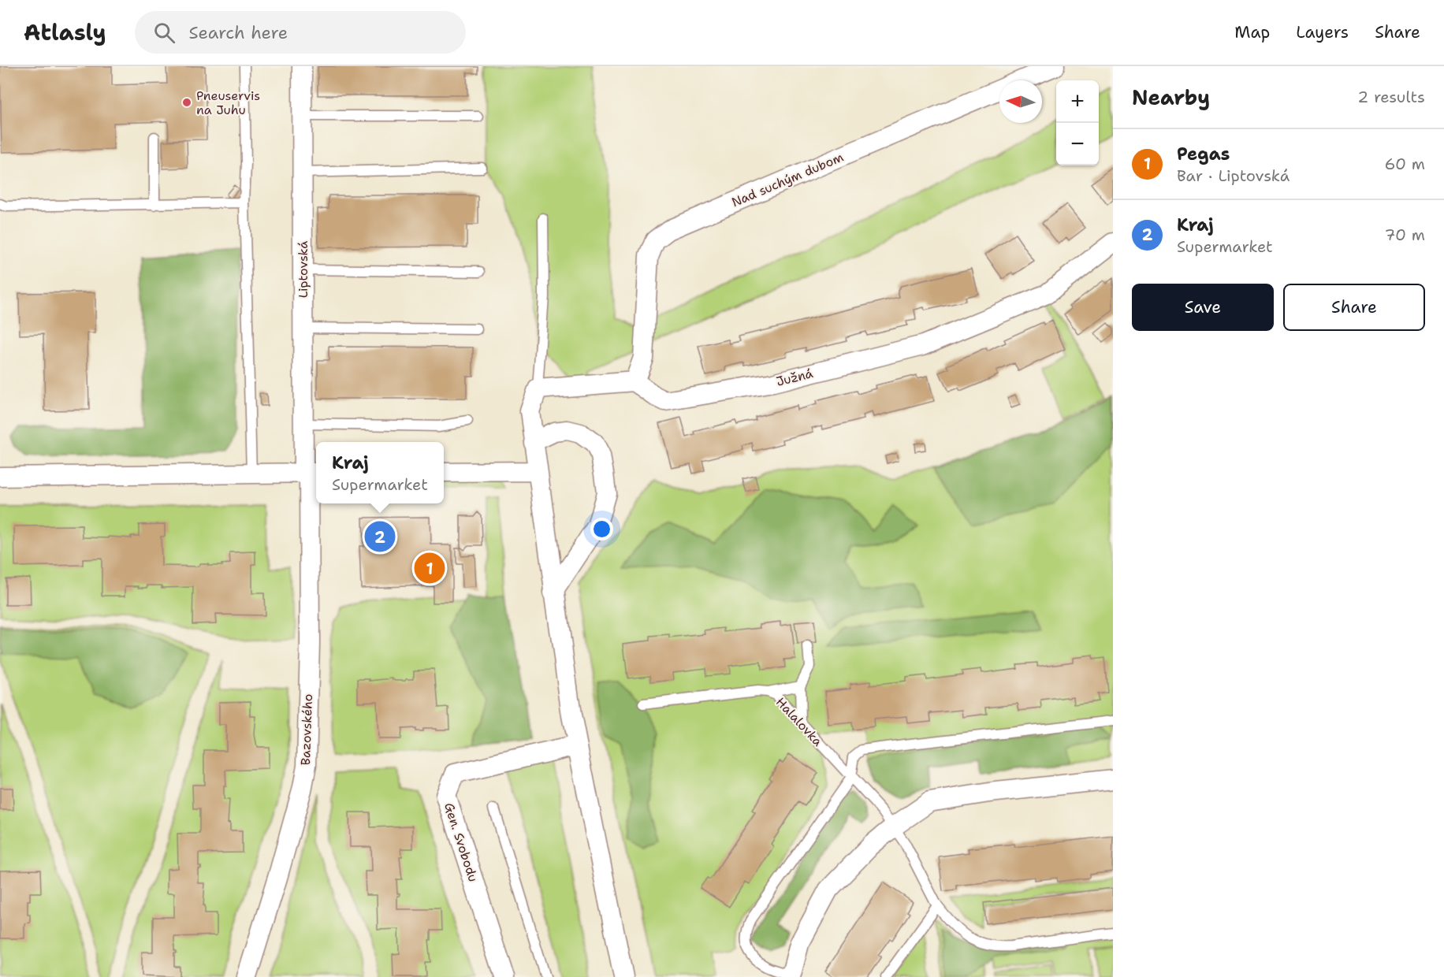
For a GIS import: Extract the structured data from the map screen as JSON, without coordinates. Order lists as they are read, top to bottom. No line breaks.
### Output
{"streets":{"street":["Nad suchým dubom","Liptovská","Južná","Bazovského","Gen. Svobodu"],"lane":["Halalovka"]},"crossings":[["Nad suchým dubom","Južná"],["Liptovská","Bazovského"]],"places":["Pneuservis na Juhu"],"north":"left","page":{"header":"Atlasly","search":"Search here","nav":["Map","Layers","Share"],"heading":["Nearby","2 results"],"map_buttons":["+","−"],"list":[{"mark":"1","name":"Pegas","note":"Bar · Liptovská","value":"60 m"},{"mark":"2","name":"Kraj","note":"Supermarket","value":"70 m"}],"buttons":["Save","Share"],"popup":["Kraj","Supermarket"],"pins":["2","1"]}}
